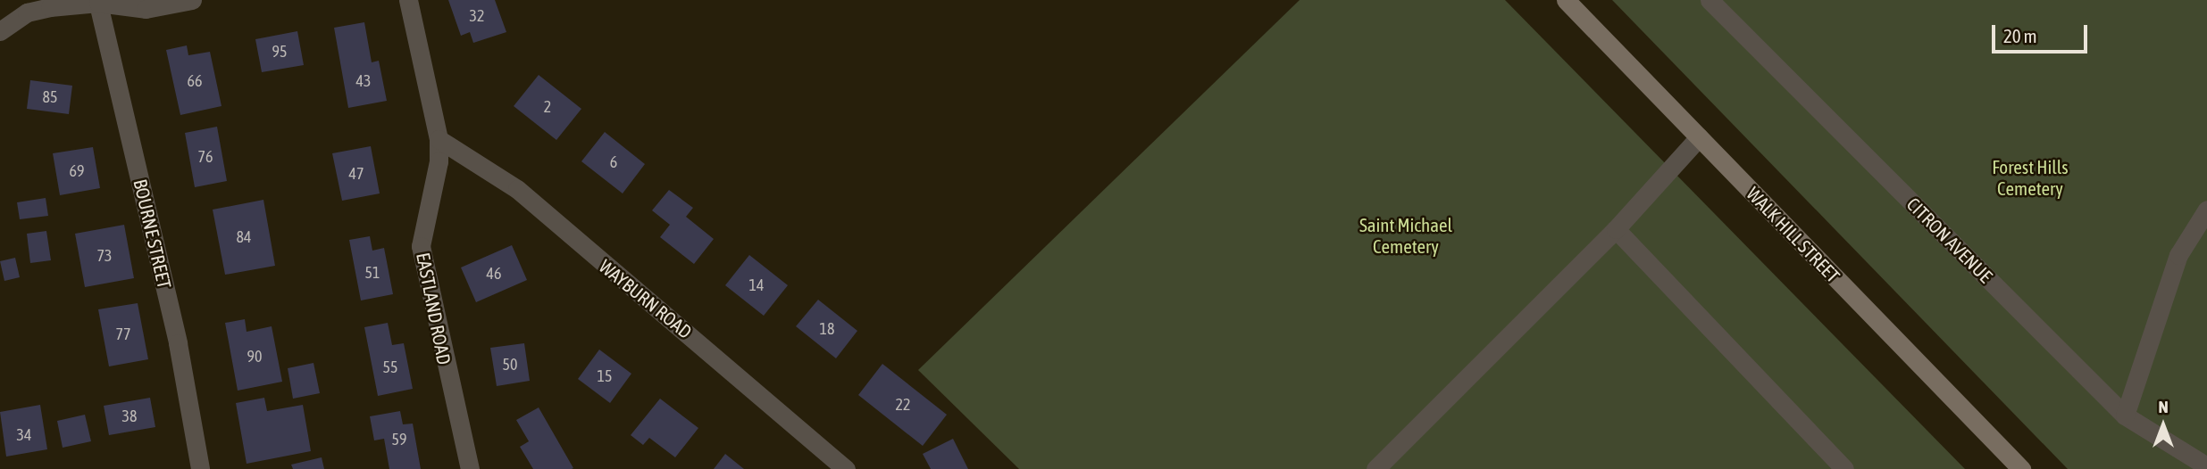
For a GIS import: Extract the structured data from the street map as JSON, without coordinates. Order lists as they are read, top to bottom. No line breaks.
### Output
{"streets":{"main road":["WALK HILL STREET"],"street":["BOURNE STREET","CITRON AVENUE","WAYBURN ROAD","EASTLAND ROAD"]},"crossings":[["WAYBURN ROAD","EASTLAND ROAD"]],"parks":["Forest Hills Cemetery","Saint Michael Cemetery"],"house_numbers":["32","95","66","43","85","2","76","6","69","47","84","73","51","46","14","18","77","90","50","55","15","22","38","34","59"],"scale_bar":"20 m","north":"top"}
